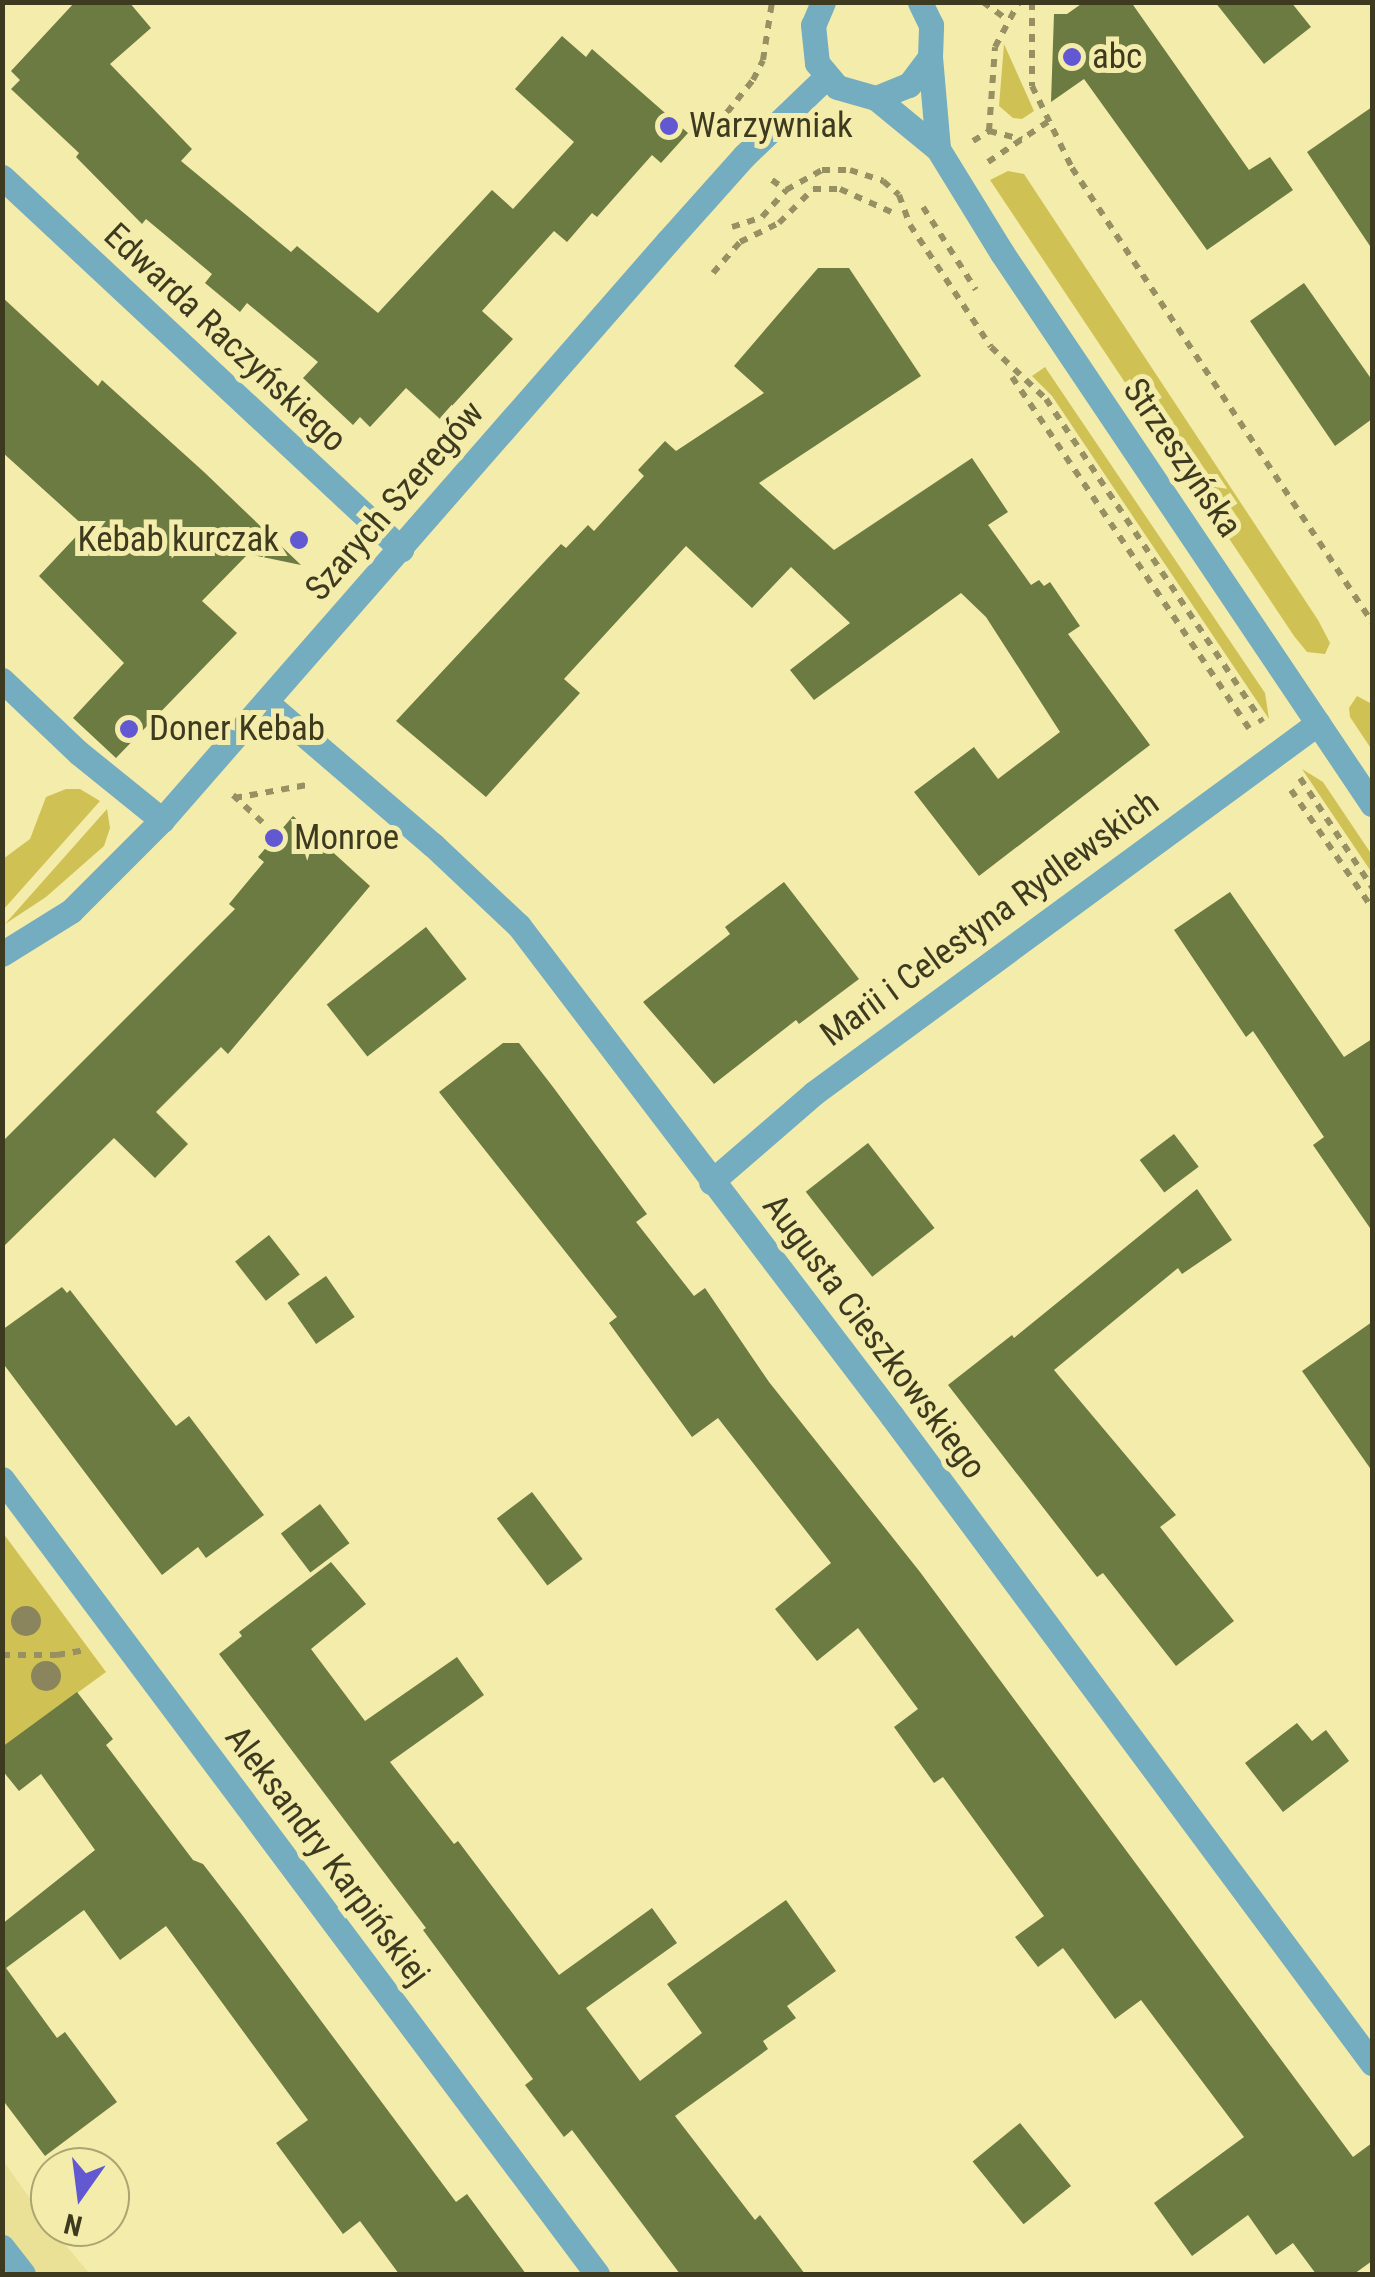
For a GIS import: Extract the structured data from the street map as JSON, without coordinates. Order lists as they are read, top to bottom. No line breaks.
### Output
{"streets":{"street":["Edwarda Raczyńskiego","Strzeszyńska","Szarych Szeregów","Marii i Celestyna Rydlewskich","Augusta Cieszkowskiego","Aleksandry Karpińskiej"]},"crossings":[["Edwarda Raczyńskiego","Szarych Szeregów"],["Strzeszyńska","Szarych Szeregów"],["Strzeszyńska","Marii i Celestyna Rydlewskich"],["Szarych Szeregów","Augusta Cieszkowskiego"],["Marii i Celestyna Rydlewskich","Augusta Cieszkowskiego"]],"places":["abc","Warzywniak","Kebab kurczak","Doner Kebab","Monroe"],"north":"bottom"}
